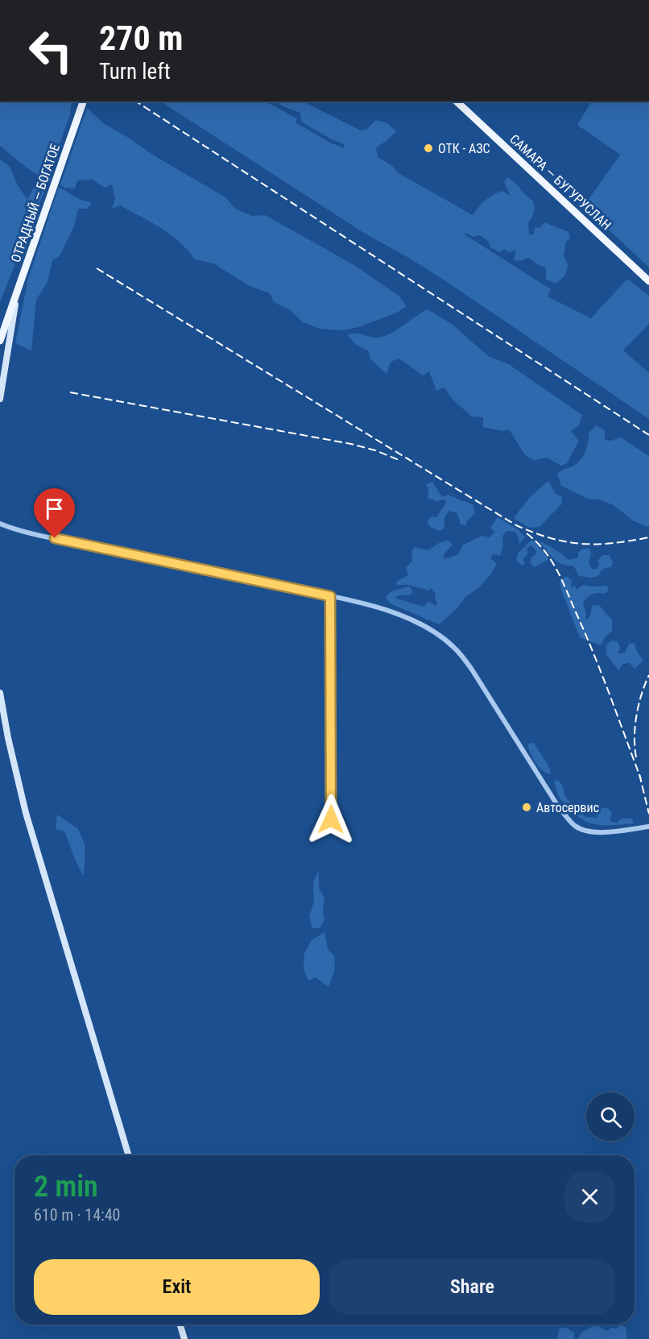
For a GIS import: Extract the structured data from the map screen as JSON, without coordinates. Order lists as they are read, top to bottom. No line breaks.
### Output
{"streets":{"main road":["САМАРА — БУГУРУСЛАН","ОТРАДНЫЙ — БОГАТОЕ"]},"places":["ОТК - АЗС","Автосервис"],"page":{"turn":["270 m","Turn left"],"heading":["2 min","610 m · 14:40"],"buttons":["Exit","Share"]}}
